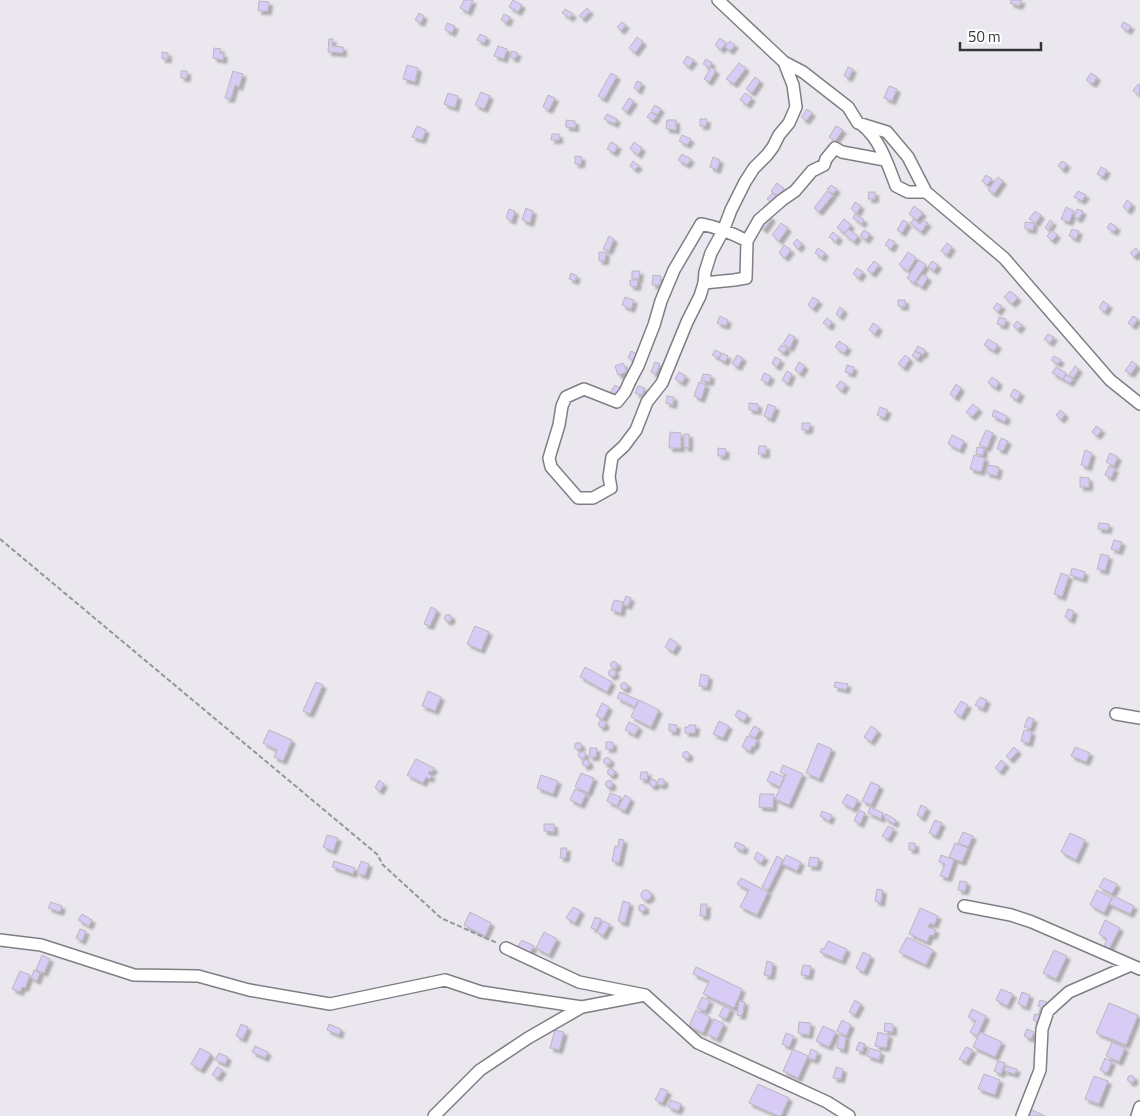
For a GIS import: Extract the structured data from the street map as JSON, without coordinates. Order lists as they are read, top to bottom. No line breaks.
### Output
{"scale_bar":"50 m"}
